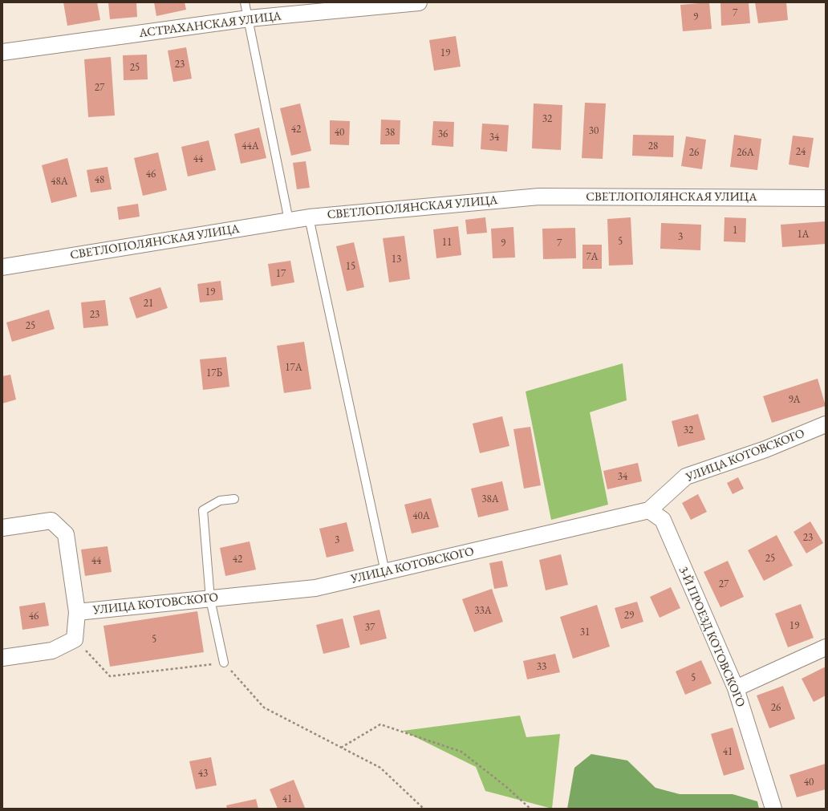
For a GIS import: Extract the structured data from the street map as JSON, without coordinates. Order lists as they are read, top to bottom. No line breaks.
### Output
{"streets":{"street":["АСТРАХАНСКАЯ УЛИЦА","СВЕТЛОПОЛЯНСКАЯ УЛИЦА","УЛИЦА КОТОВСКОГО","3-Й ПРОЕЗД КОТОВСКОГО"]},"crossings":[["УЛИЦА КОТОВСКОГО","3-Й ПРОЕЗД КОТОВСКОГО"]],"house_numbers":["7","9","19","23","25","27","32","42","30","40","38","36","34","44А","28","24","26","26А","44","46","48","48А","1","1А","3","5","11","9","7","7А","13","15","17","19","21","23","25","17А","17Б","9А","32","34","38А","40А","23","3","25","42","44","27","33А","29","46","19","37","31","5","33","5","26","41","43","40","41"]}
